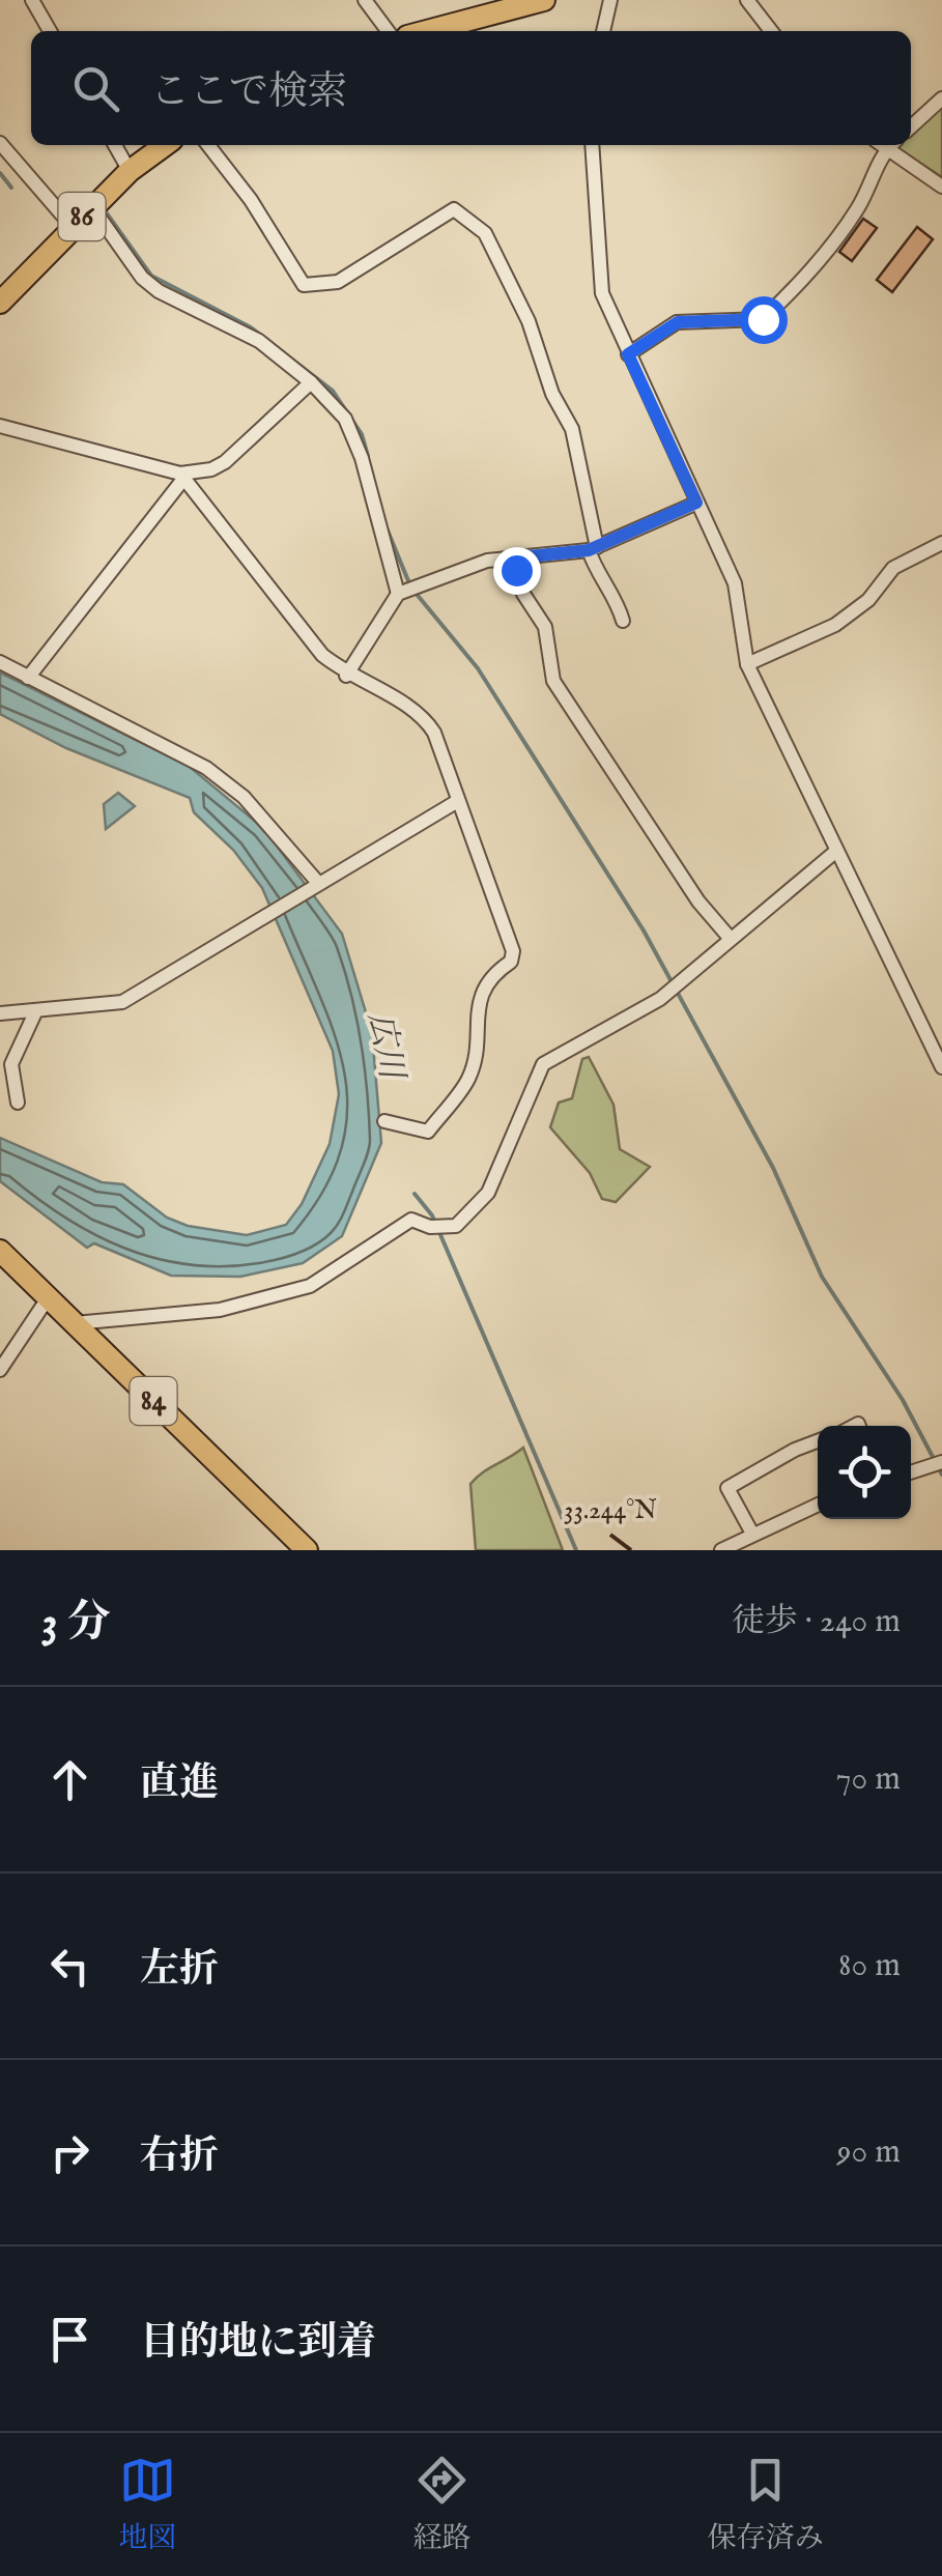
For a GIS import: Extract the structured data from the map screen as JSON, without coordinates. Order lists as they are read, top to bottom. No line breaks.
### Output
{"streets":{"main road":["86","84"]},"water":["広川"],"page":{"search":"ここで検索","heading":["3 分","徒歩 · 240 m"],"list":[["直進","70 m"],["左折","80 m"],["右折","90 m"],"目的地に到着"],"nav":["地図","経路","保存済み"]},"coordinates":["33.244°N"]}
